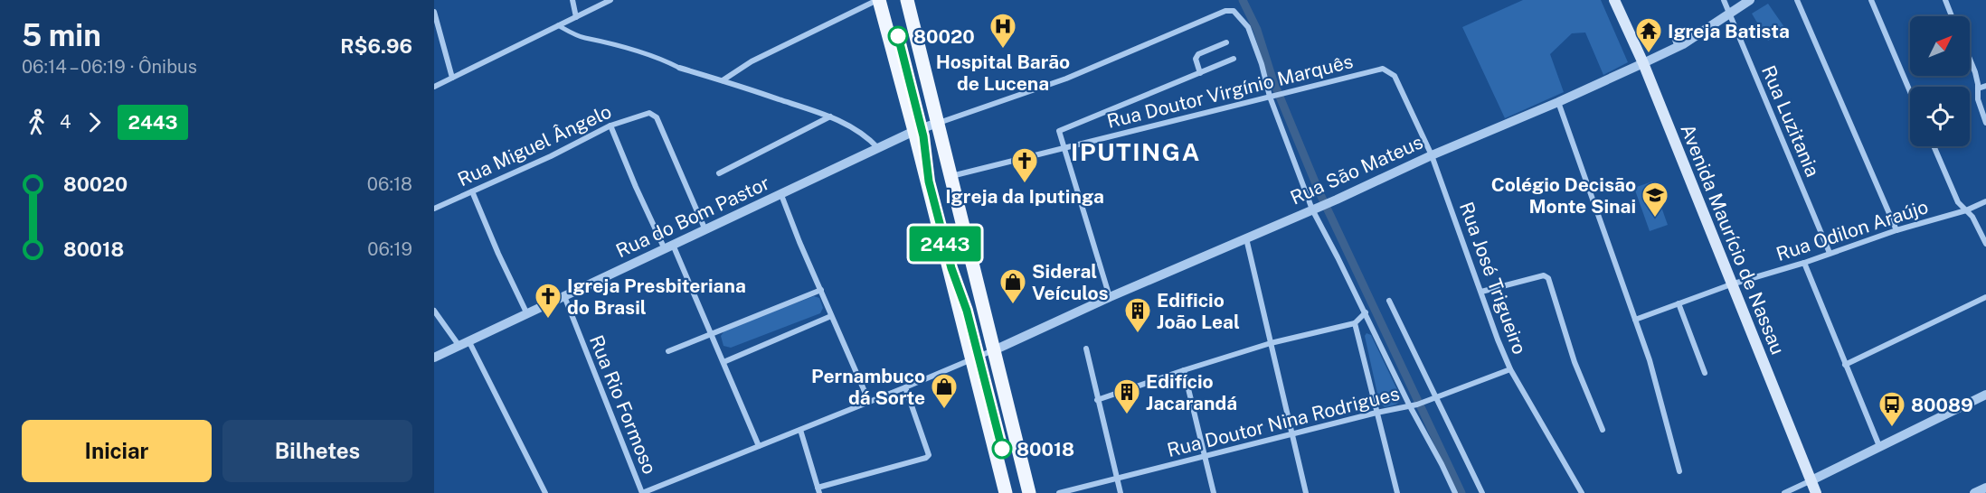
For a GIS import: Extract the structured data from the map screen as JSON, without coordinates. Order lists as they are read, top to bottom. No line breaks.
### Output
{"streets":{"main road":["Avenida Maurício de Nassau"],"street":["Rua Doutor Virgínio Marquês","Rua Luzitania","Rua Miguel Ângelo","Rua São Mateus","Rua do Bom Pastor","Rua Odilon Araújo","Rua José Trigueiro","Rua Rio Formoso","Rua Doutor Nina Rodrigues"]},"crossings":[["Rua Doutor Virgínio Marquês","Rua José Trigueiro"],["Rua Luzitania","Rua São Mateus"],["Rua Luzitania","Rua Odilon Araújo"],["Rua Miguel Ângelo","Rua do Bom Pastor"],["Rua São Mateus","Avenida Maurício de Nassau"],["Rua São Mateus","Rua José Trigueiro"],["Rua São Mateus","Rua Rio Formoso"],["Rua do Bom Pastor","Rua Rio Formoso"],["Rua Odilon Araújo","Avenida Maurício de Nassau"],["Rua José Trigueiro","Rua Doutor Nina Rodrigues"]],"districts":["IPUTINGA"],"places":{"other":["80020","80018"],"hospital":["Hospital Barão de Lucena"],"temple":["Igreja Batista"],"church":["Igreja da Iputinga","Igreja Presbiteriana do Brasil"],"school or university":["Colégio Decisão Monte Sinai"],"shop":["Sideral Veículos","Pernambuco dá Sorte"],"building":["Edificio João Leal","Edifício Jacarandá"],"bus stop":["80089"]},"lines":["bus line 2443"],"north":"top right","page":{"heading":["5 min","06:14 – 06:19 · Ônibus","R$6.96"],"on_map":"2443","legs":["4","2443"],"list":[{"name":"80020","value":"06:18"},{"name":"80018","value":"06:19"}],"buttons":["Iniciar","Bilhetes"]}}
